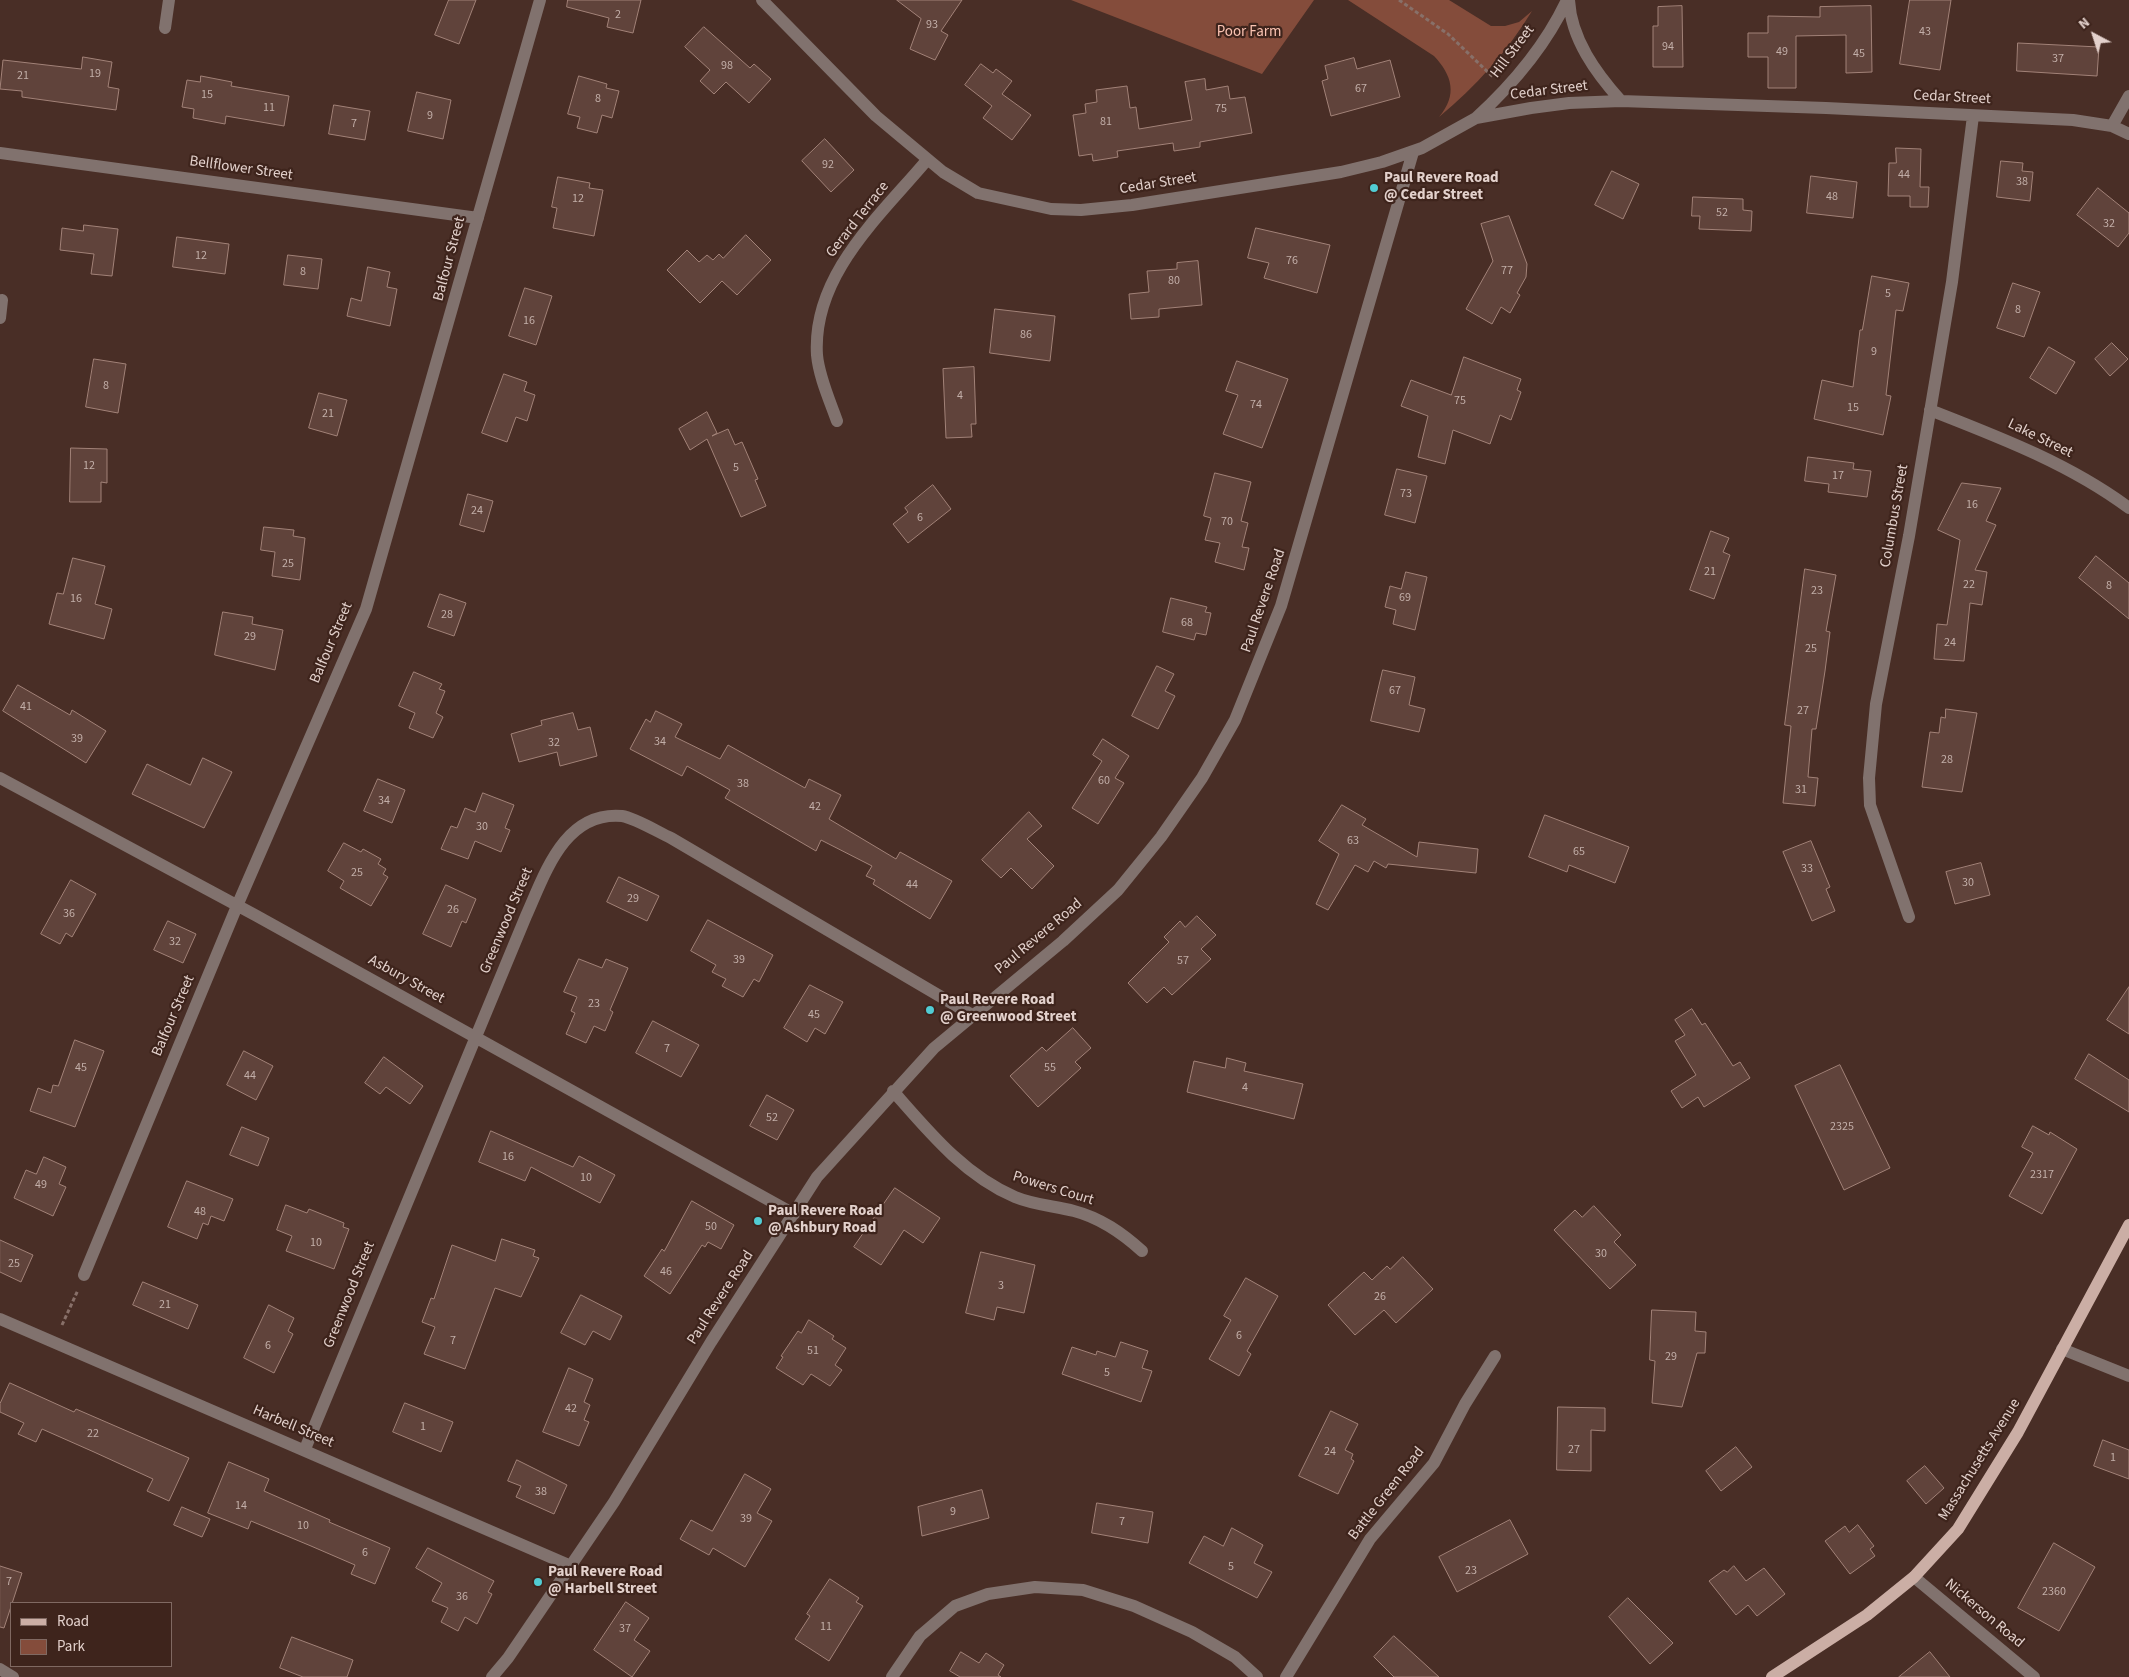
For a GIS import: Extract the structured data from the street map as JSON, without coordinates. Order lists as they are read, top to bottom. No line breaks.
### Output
{"streets":{"main road":["Massachusetts Avenue"],"street":["Hill Street","Cedar Street","Bellflower Street","Gerard Terrace","Balfour Street","Lake Street","Columbus Street","Paul Revere Road","Greenwood Street","Asbury Street","Powers Court","Harbell Street","Battle Green Road","Nickerson Road"]},"crossings":[["Hill Street","Cedar Street"],["Cedar Street","Gerard Terrace"],["Cedar Street","Columbus Street"],["Cedar Street","Paul Revere Road"],["Bellflower Street","Balfour Street"],["Balfour Street","Asbury Street"],["Lake Street","Columbus Street"],["Paul Revere Road","Greenwood Street"],["Paul Revere Road","Asbury Street"],["Paul Revere Road","Powers Court"],["Paul Revere Road","Harbell Street"],["Greenwood Street","Asbury Street"],["Greenwood Street","Harbell Street"],["Massachusetts Avenue","Nickerson Road"]],"parks":["Poor Farm"],"places":["Paul Revere Road @ Cedar Street","Paul Revere Road @ Greenwood Street","Paul Revere Road @ Ashbury Road","Paul Revere Road @ Harbell Street"],"house_numbers":["2","93","43","94","49","45","37","98","19","21","67","15","8","11","75","9","81","7","92","44","38","48","12","52","32","12","76","77","8","80","5","8","16","86","9","8","4","75","74","15","21","12","5","17","73","16","24","6","70","25","21","22","8","23","69","16","28","68","29","24","25","67","41","27","39","34","32","28","60","38","31","34","42","30","63","65","33","25","30","44","29","26","36","32","39","57","23","45","7","45","55","44","4","52","2325","16","2317","10","49","48","50","10","30","25","46","3","26","21","6","7","6","51","29","5","42","1","22","27","24","1","38","14","9","39","7","10","6","5","23","7","2360","36","11","37"],"legend":["Road","Park"],"north":"top left"}
